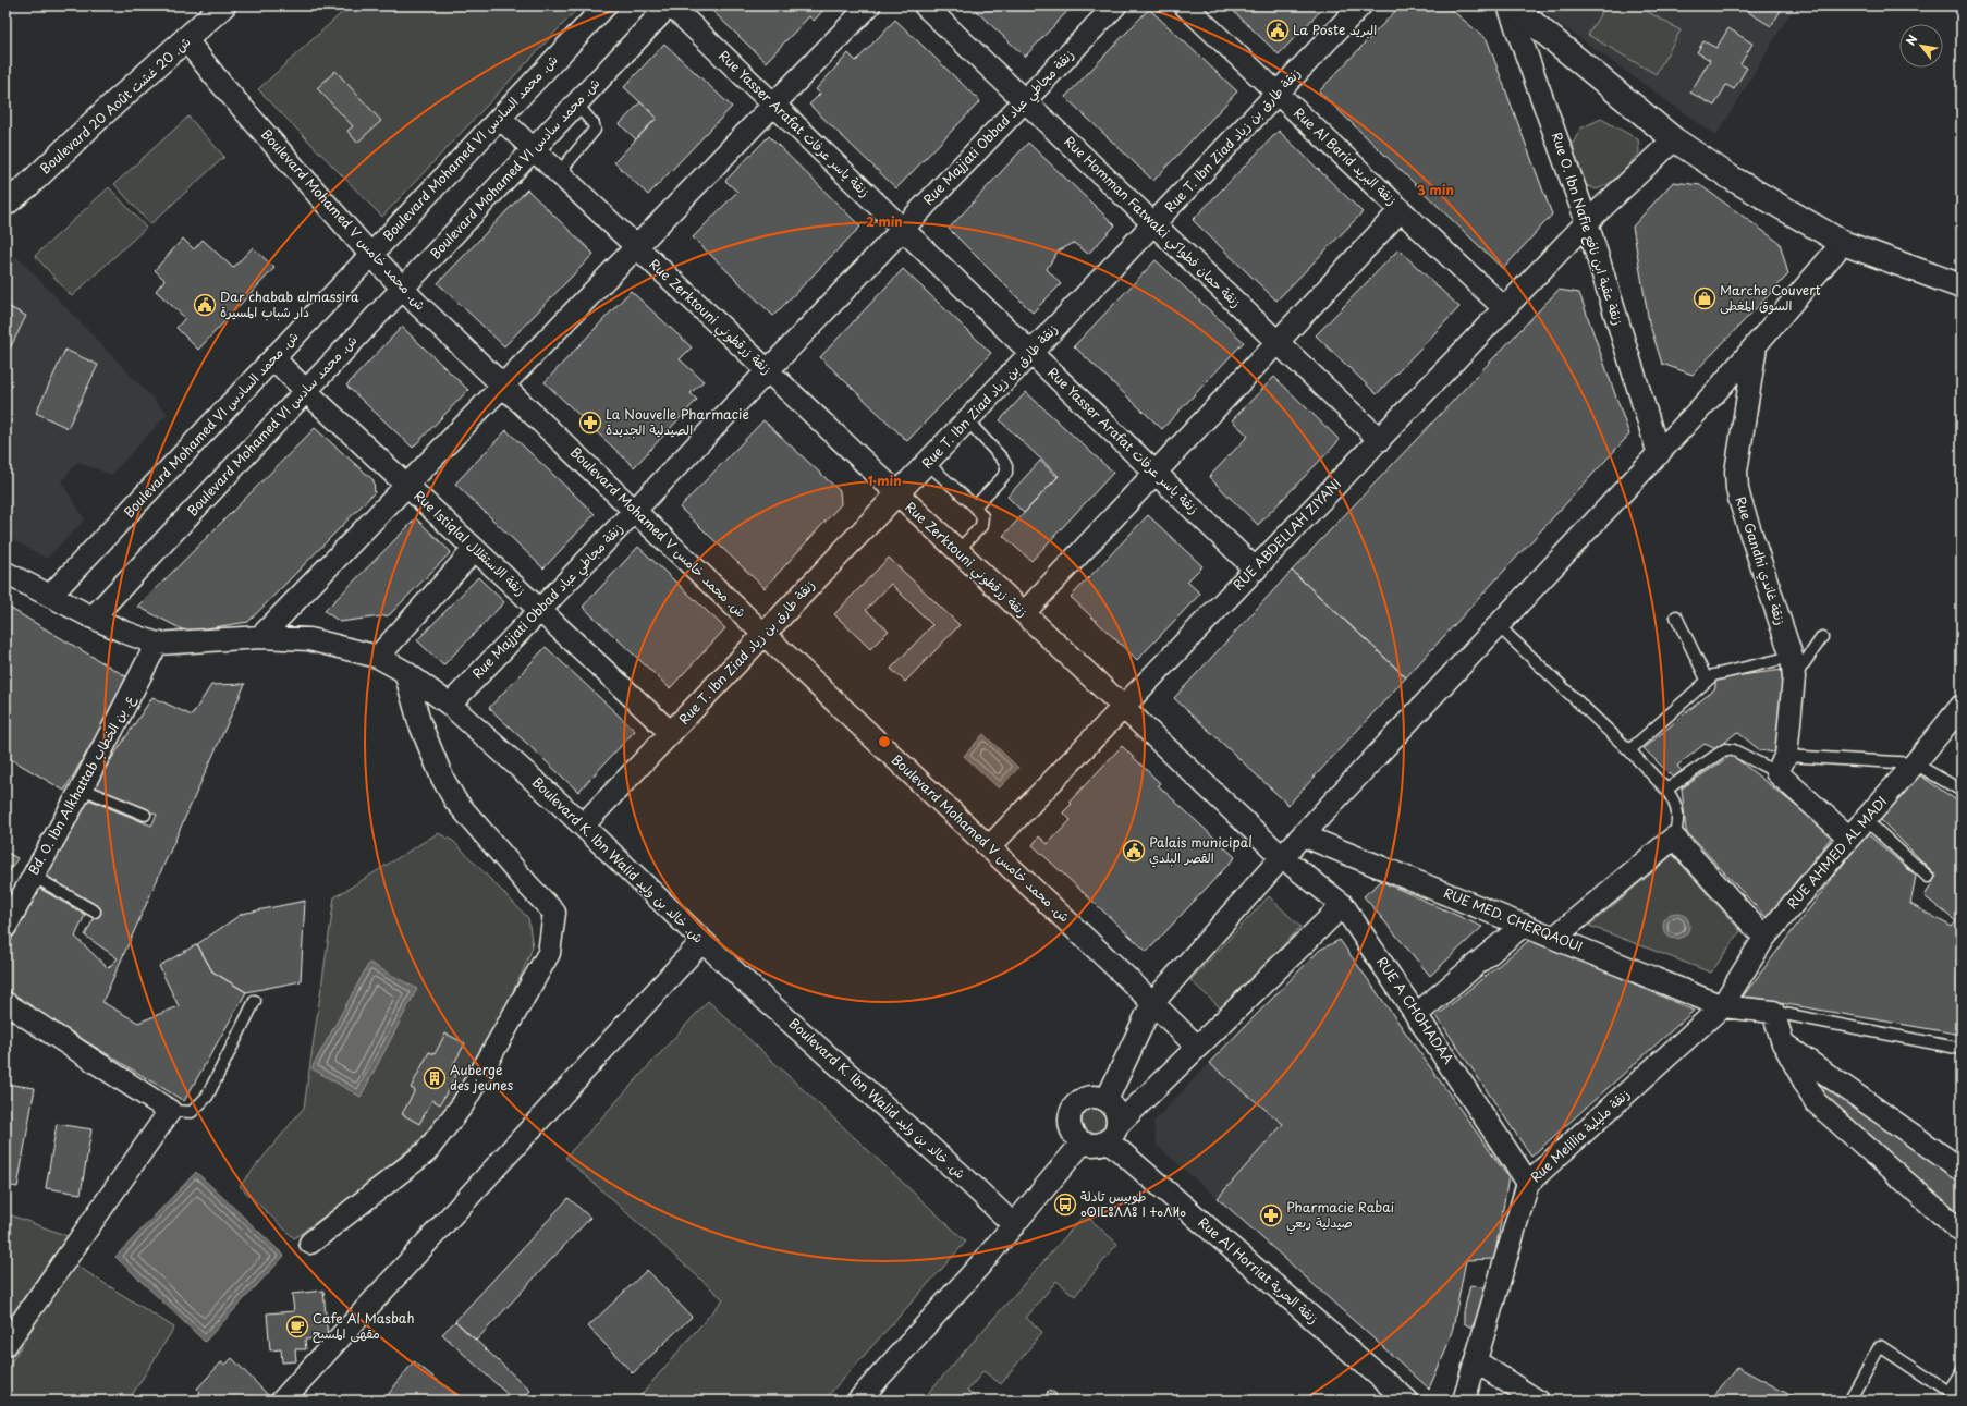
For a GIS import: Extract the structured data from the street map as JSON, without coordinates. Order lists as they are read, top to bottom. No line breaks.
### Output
{"streets":{"main road":["Boulevard 20 Août ش. 20 غشت"],"street":["Rue Yasser Arafat زنقة ياسر عرفات","Rue Majjati Obbad زنقة مجاطي عباد","Rue T. Ibn Ziad زنقة طارق بن زياد","Boulevard Mohamed VI ش. محمد السادس","Rue Al Barid زنقة البريد","Boulevard Mohamed VI ش. محمد سادس","Boulevard Mohamed V ش. محمد خامس","Rue Homman Fatwaki زنقة حمان فطواكي","Rue O. Ibn Nafie زنقة عقبة ابن نافع","Rue Zerktouni زنقة زرقطوني","RUE ABDELLAH ZIYANI","Rue Istiqlal زنقة الاستقلال","Rue Gandhi زنقة غاندي","Bd. O. Ibn Alkhattab ع. بن الخطاب","RUE AHMED AL MADI","Boulevard K. Ibn Walid ش. خالد بن وليد","RUE MED. CHERQAOUI","RUE A CHOHADAA","Rue Melilia زنقة مليلية","Rue Al Horriat زنقة الحرية"]},"crossings":[["Boulevard 20 Août ش. 20 غشت","Boulevard Mohamed V ش. محمد خامس"],["Rue Yasser Arafat زنقة ياسر عرفات","Rue Majjati Obbad زنقة مجاطي عباد"],["Rue Yasser Arafat زنقة ياسر عرفات","Rue T. Ibn Ziad زنقة طارق بن زياد"],["Rue Yasser Arafat زنقة ياسر عرفات","Boulevard Mohamed VI ش. محمد سادس"],["Rue Yasser Arafat زنقة ياسر عرفات","RUE ABDELLAH ZIYANI"],["Rue Majjati Obbad زنقة مجاطي عباد","Boulevard Mohamed V ش. محمد خامس"],["Rue Majjati Obbad زنقة مجاطي عباد","Rue Homman Fatwaki زنقة حمان فطواكي"],["Rue Majjati Obbad زنقة مجاطي عباد","Rue Zerktouni زنقة زرقطوني"],["Rue Majjati Obbad زنقة مجاطي عباد","Rue Istiqlal زنقة الاستقلال"],["Rue Majjati Obbad زنقة مجاطي عباد","Boulevard K. Ibn Walid ش. خالد بن وليد"],["Rue T. Ibn Ziad زنقة طارق بن زياد","Rue Al Barid زنقة البريد"],["Rue T. Ibn Ziad زنقة طارق بن زياد","Boulevard Mohamed V ش. محمد خامس"],["Rue T. Ibn Ziad زنقة طارق بن زياد","Rue Homman Fatwaki زنقة حمان فطواكي"],["Rue T. Ibn Ziad زنقة طارق بن زياد","Rue Zerktouni زنقة زرقطوني"],["Rue T. Ibn Ziad زنقة طارق بن زياد","Rue Istiqlal زنقة الاستقلال"],["Rue T. Ibn Ziad زنقة طارق بن زياد","Boulevard K. Ibn Walid ش. خالد بن وليد"],["Boulevard Mohamed VI ش. محمد السادس","Boulevard Mohamed V ش. محمد خامس"],["Boulevard Mohamed VI ش. محمد السادس","Rue Zerktouni زنقة زرقطوني"],["Boulevard Mohamed VI ش. محمد السادس","Rue Istiqlal زنقة الاستقلال"],["Rue Al Barid زنقة البريد","RUE ABDELLAH ZIYANI"],["Boulevard Mohamed VI ش. محمد سادس","Boulevard Mohamed V ش. محمد خامس"],["Boulevard Mohamed VI ش. محمد سادس","Rue Zerktouni زنقة زرقطوني"],["Boulevard Mohamed VI ش. محمد سادس","Rue Istiqlal زنقة الاستقلال"],["Boulevard Mohamed V ش. محمد خامس","RUE ABDELLAH ZIYANI"],["Rue Homman Fatwaki زنقة حمان فطواكي","RUE ABDELLAH ZIYANI"],["Rue O. Ibn Nafie زنقة عقبة ابن نافع","RUE ABDELLAH ZIYANI"],["Rue Zerktouni زنقة زرقطوني","RUE ABDELLAH ZIYANI"],["Rue Zerktouni زنقة زرقطوني","RUE A CHOHADAA"],["Bd. O. Ibn Alkhattab ع. بن الخطاب","Boulevard K. Ibn Walid ش. خالد بن وليد"],["RUE AHMED AL MADI","RUE MED. CHERQAOUI"],["RUE AHMED AL MADI","Rue Melilia زنقة مليلية"],["RUE MED. CHERQAOUI","Rue Melilia زنقة مليلية"],["RUE A CHOHADAA","Rue Melilia زنقة مليلية"]],"places":{"public building":["La Poste البريد","Dar chabab almassira دار شباب المسيرة","Palais municipal القصر البلدي"],"shop":["Marche Couvert السوق المغطى"],"pharmacy":["La Nouvelle Pharmacie الصيدلية الجديدة","Pharmacie Rabai صيدلية ربعي"],"building":["Auberge des jeunes"],"bus stop":["طوبيس تادلة ⴰⵙⵏⵎⵓⴷⴷⵓ ⵏ ⵜⴰⴷⵍⴰ"],"cafe":["Cafe Al Masbah مقهى المسبح"]},"north":"top left","rings":["3 min","2 min","1 min"]}
